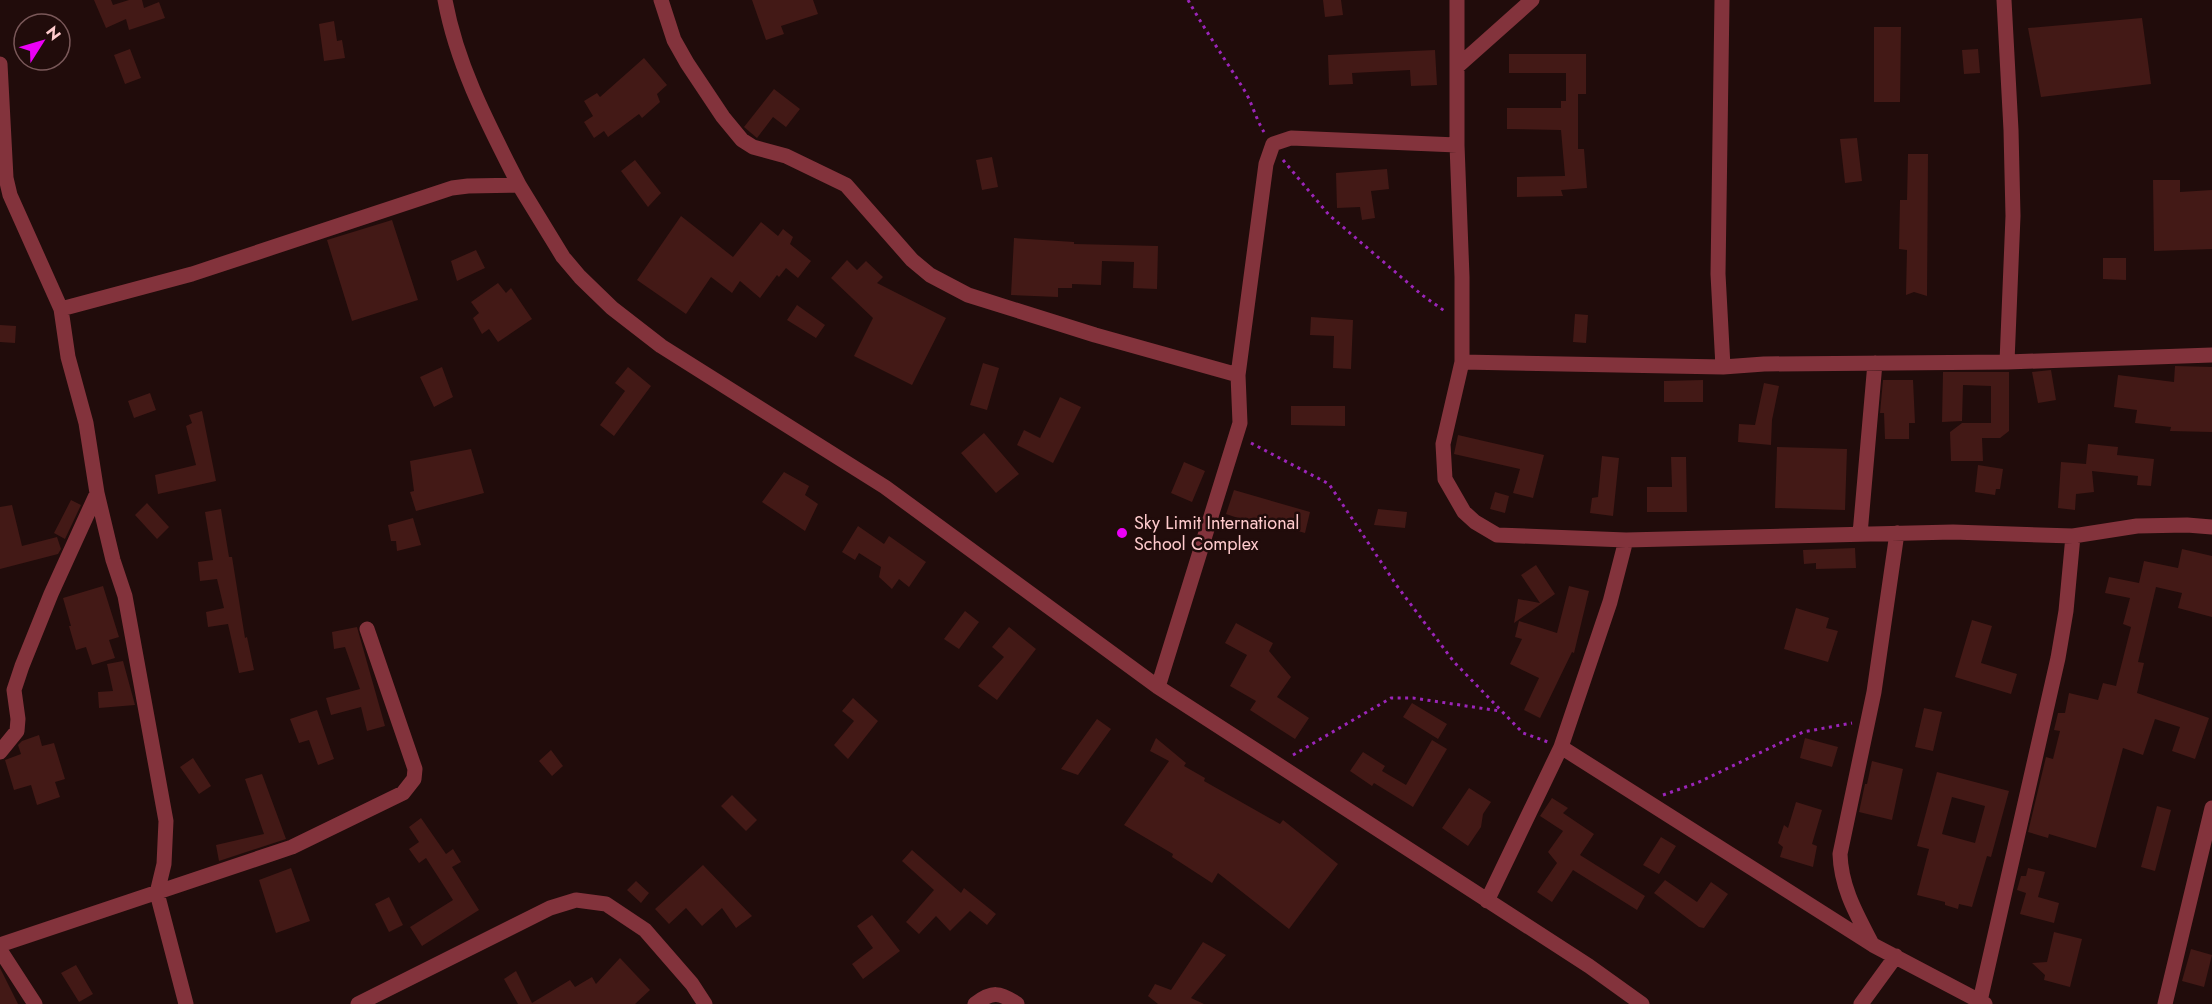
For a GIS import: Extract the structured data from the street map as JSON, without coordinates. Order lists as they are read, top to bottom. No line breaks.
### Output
{"places":["Sky Limit International School Complex"],"north":"top right"}
